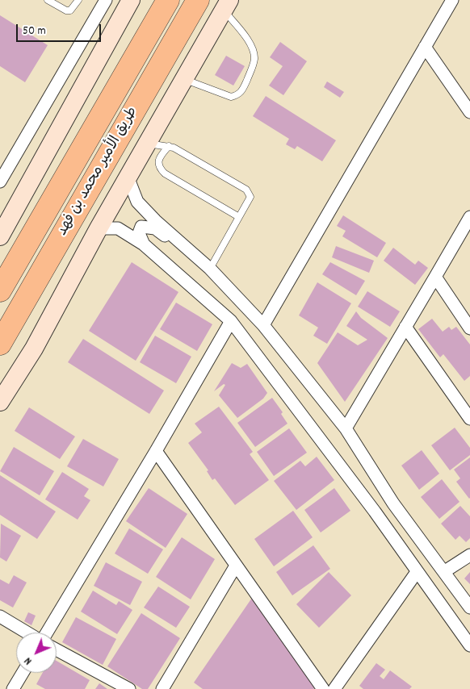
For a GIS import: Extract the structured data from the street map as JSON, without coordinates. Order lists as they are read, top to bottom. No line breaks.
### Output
{"streets":{"highway":["طريق الأمير محمد بن فهد"]},"scale_bar":"50 m","north":"bottom left"}
